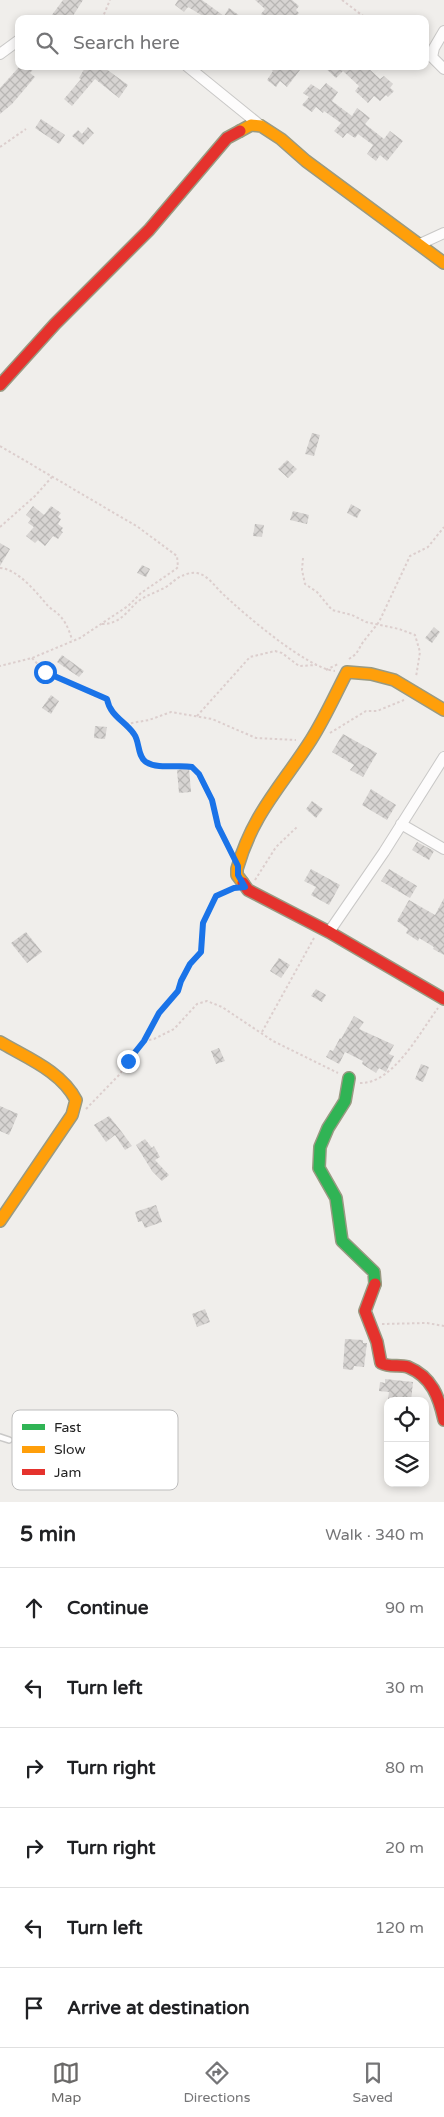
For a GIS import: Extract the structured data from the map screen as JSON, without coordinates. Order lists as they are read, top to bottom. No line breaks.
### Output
{"legend":["Fast","Slow","Jam"],"page":{"search":"Search here","heading":["5 min","Walk · 340 m"],"list":[["Continue","90 m"],["Turn left","30 m"],["Turn right","80 m"],["Turn right","20 m"],["Turn left","120 m"],"Arrive at destination"],"nav":["Map","Directions","Saved"]}}
